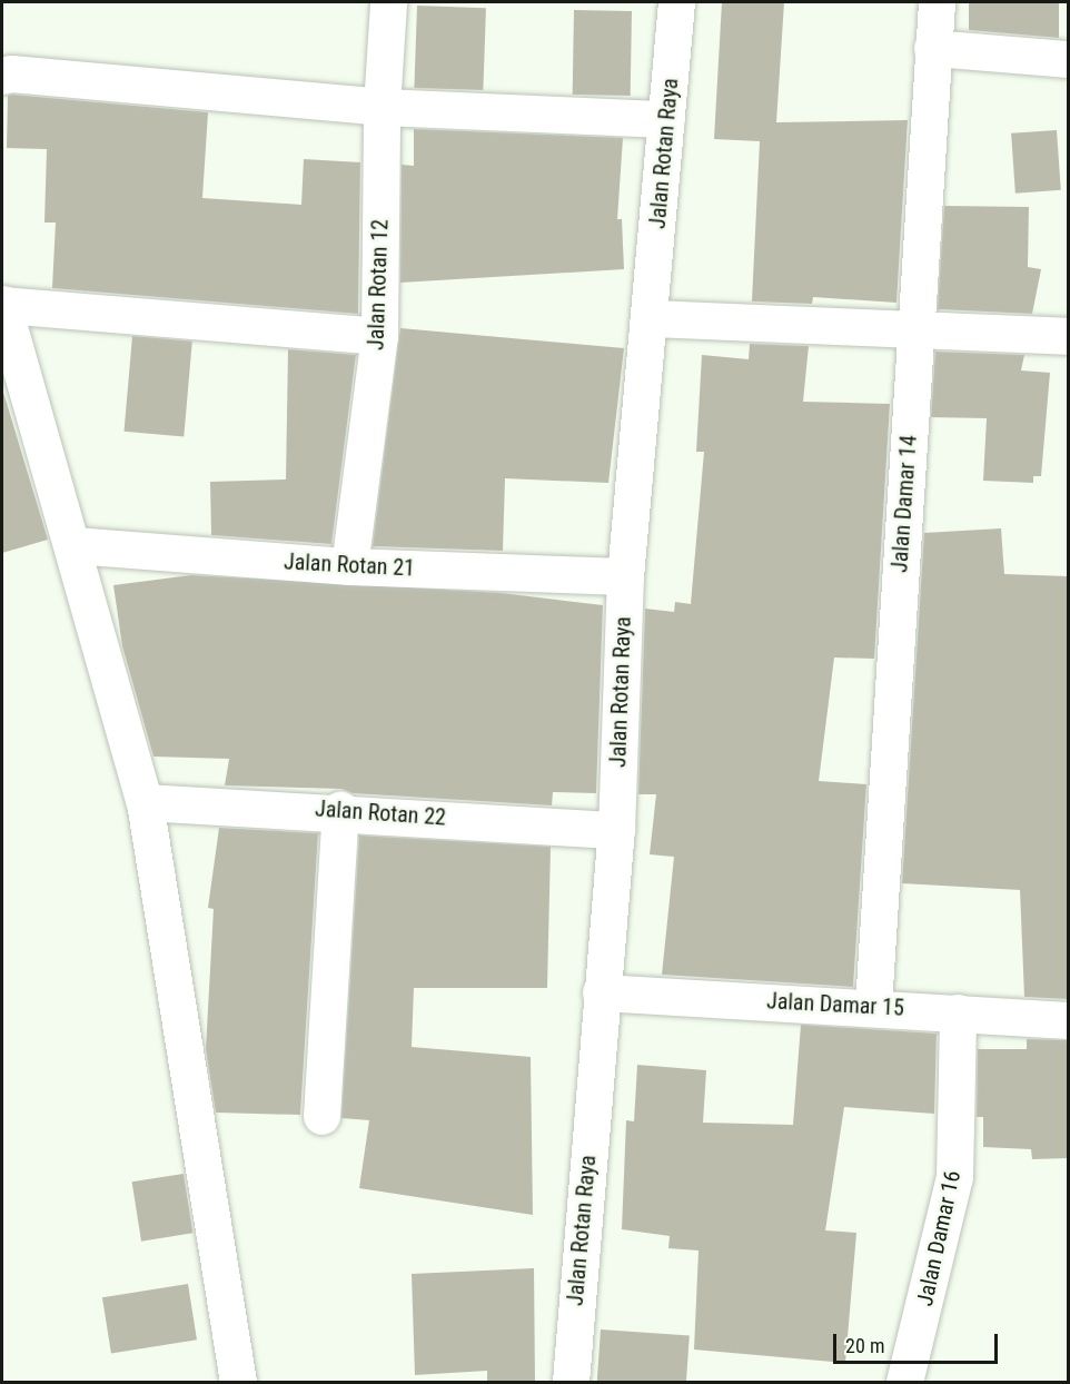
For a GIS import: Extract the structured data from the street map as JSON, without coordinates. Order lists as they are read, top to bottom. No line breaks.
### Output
{"streets":{"street":["Jalan Rotan Raya","Jalan Rotan 12","Jalan Damar 14","Jalan Rotan 21","Jalan Rotan 22","Jalan Damar 15","Jalan Damar 16"]},"crossings":[["Jalan Rotan Raya","Jalan Rotan 21"],["Jalan Rotan Raya","Jalan Rotan 22"],["Jalan Rotan Raya","Jalan Damar 15"],["Jalan Rotan 12","Jalan Rotan 21"],["Jalan Damar 14","Jalan Damar 15"],["Jalan Damar 15","Jalan Damar 16"]],"scale_bar":"20 m"}
